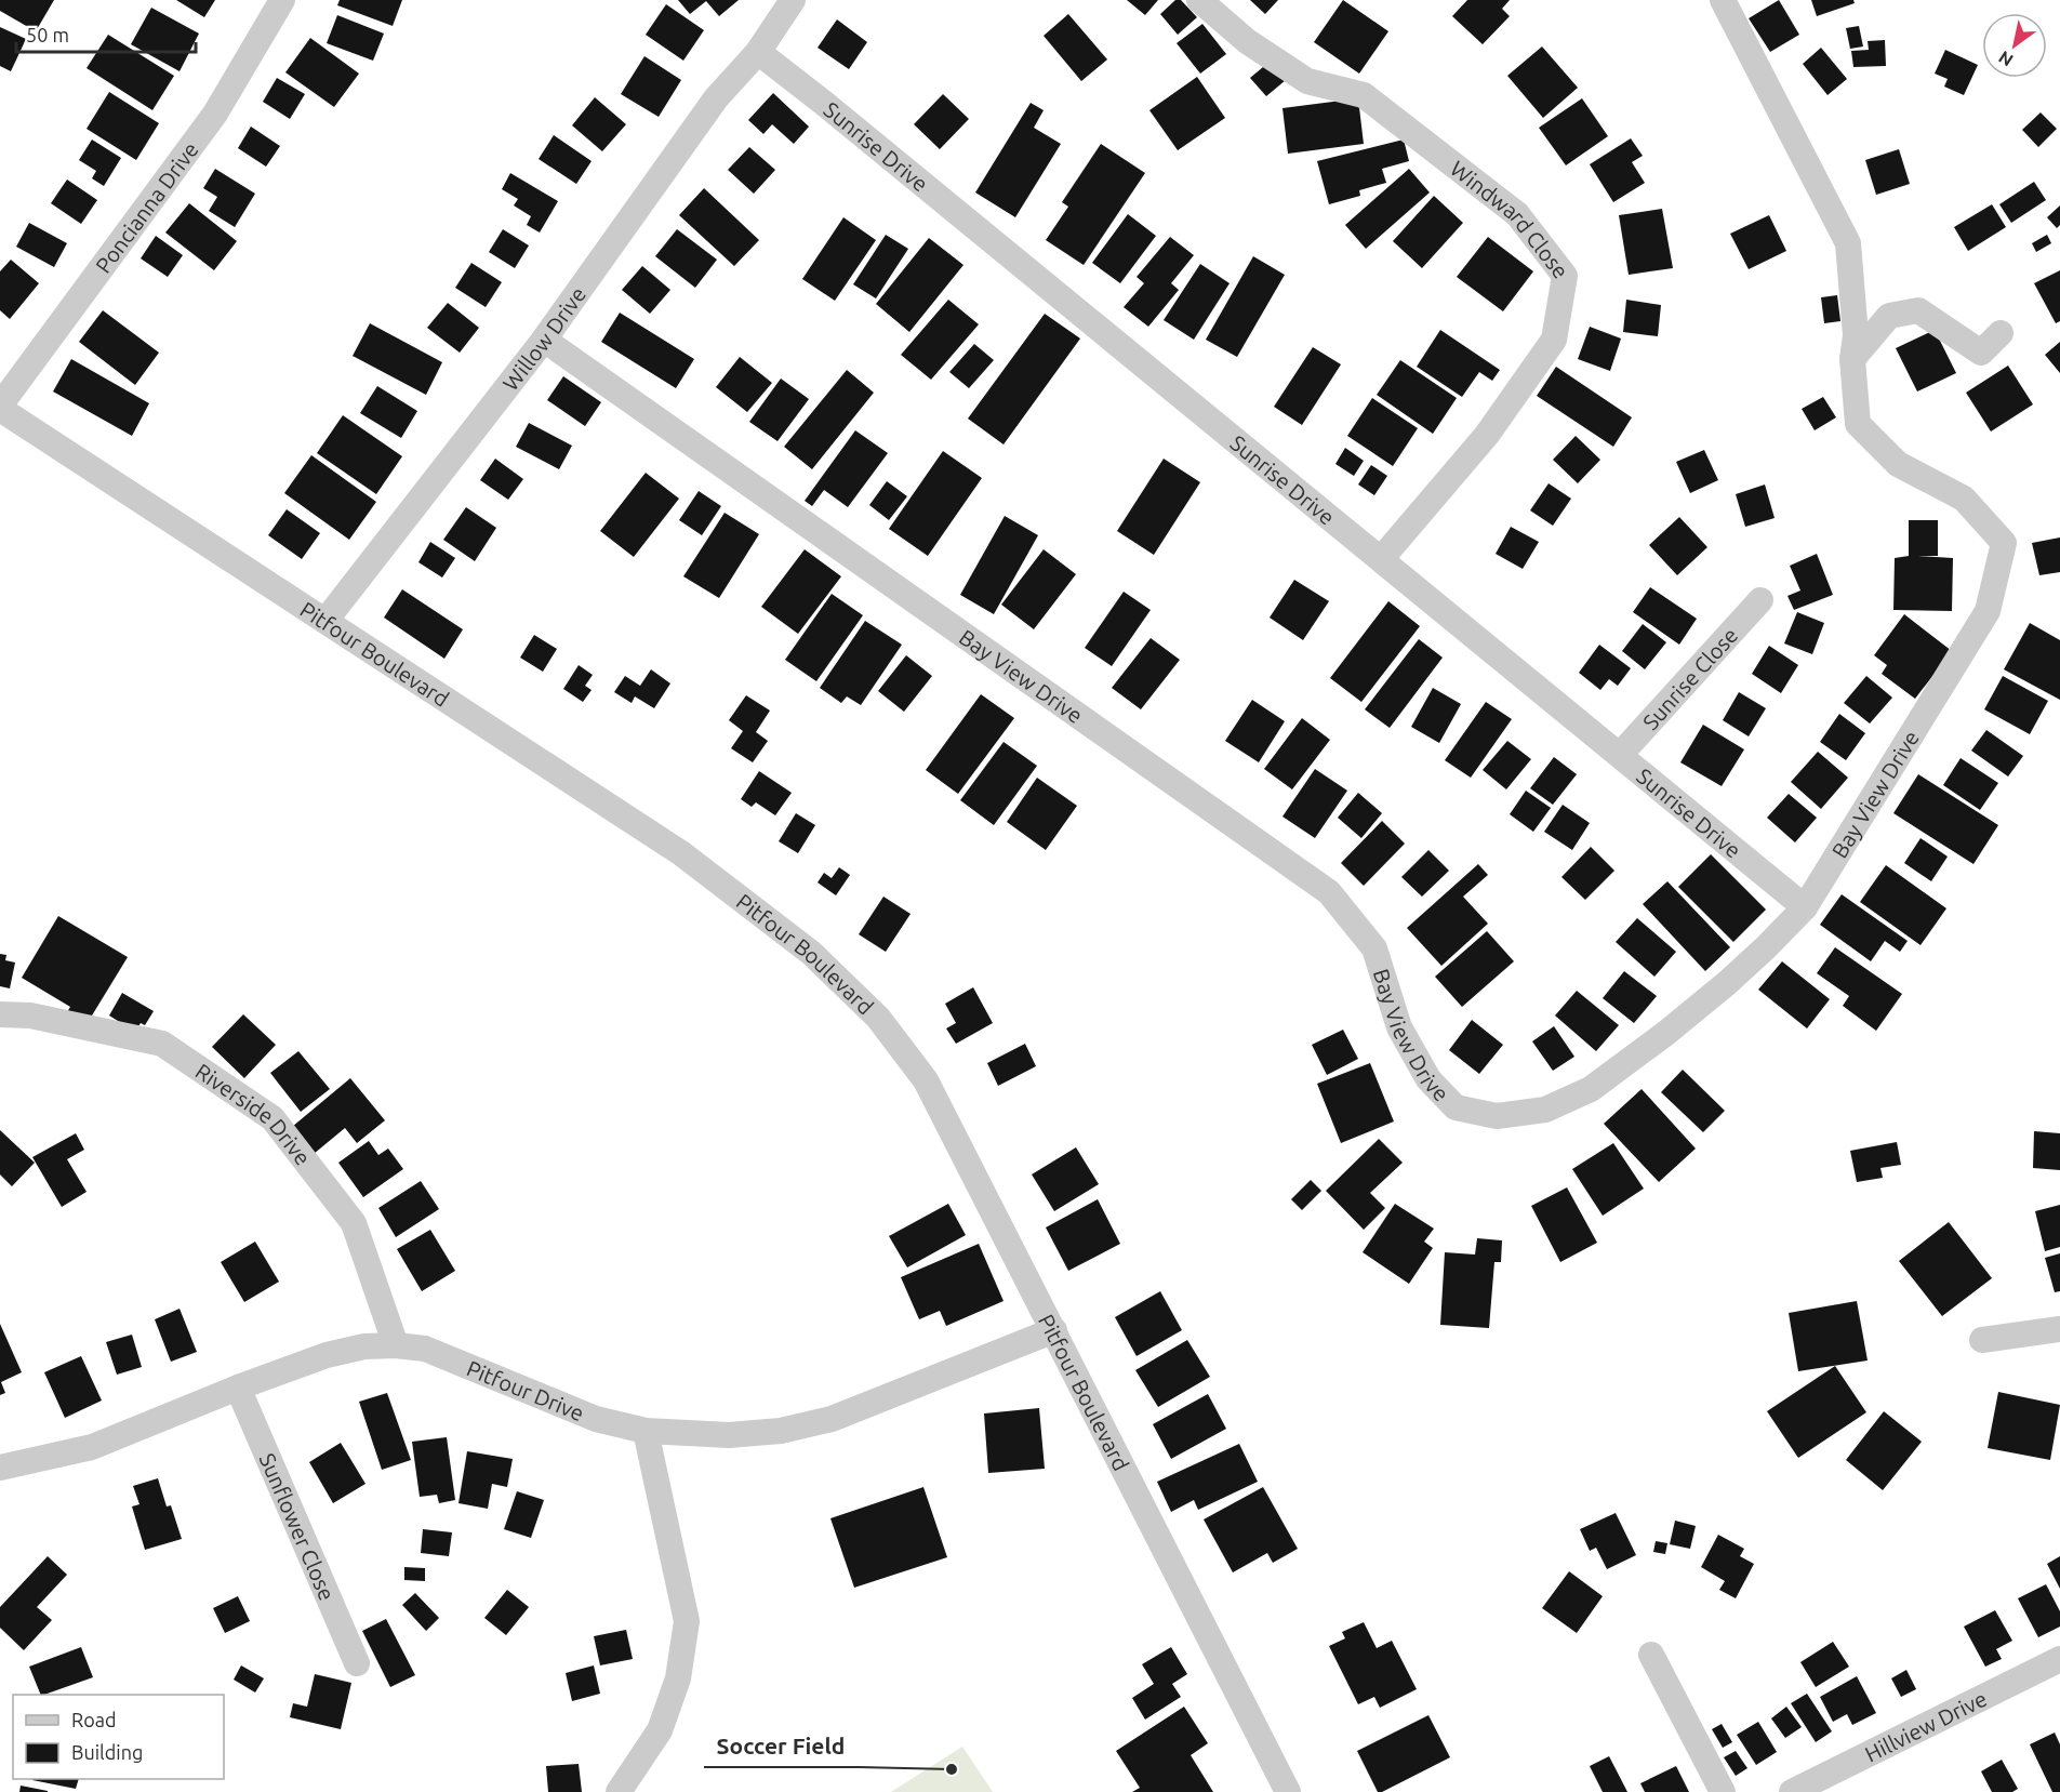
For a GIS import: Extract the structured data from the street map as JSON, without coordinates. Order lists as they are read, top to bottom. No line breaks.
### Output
{"streets":{"street":["Sunrise Drive","Poncianna Drive","Windward Close","Willow Drive","Pitfour Boulevard","Bay View Drive","Sunrise Close","Riverside Drive","Pitfour Drive","Sunflower Close","Hillview Drive"]},"crossings":[["Sunrise Drive","Windward Close"],["Sunrise Drive","Willow Drive"],["Sunrise Drive","Bay View Drive"],["Sunrise Drive","Sunrise Close"],["Poncianna Drive","Pitfour Boulevard"],["Willow Drive","Pitfour Boulevard"],["Willow Drive","Bay View Drive"],["Pitfour Boulevard","Pitfour Drive"],["Riverside Drive","Pitfour Drive"],["Pitfour Drive","Sunflower Close"]],"places":["Soccer Field"],"legend":["Road","Building"],"scale_bar":"50 m","north":"bottom left"}
